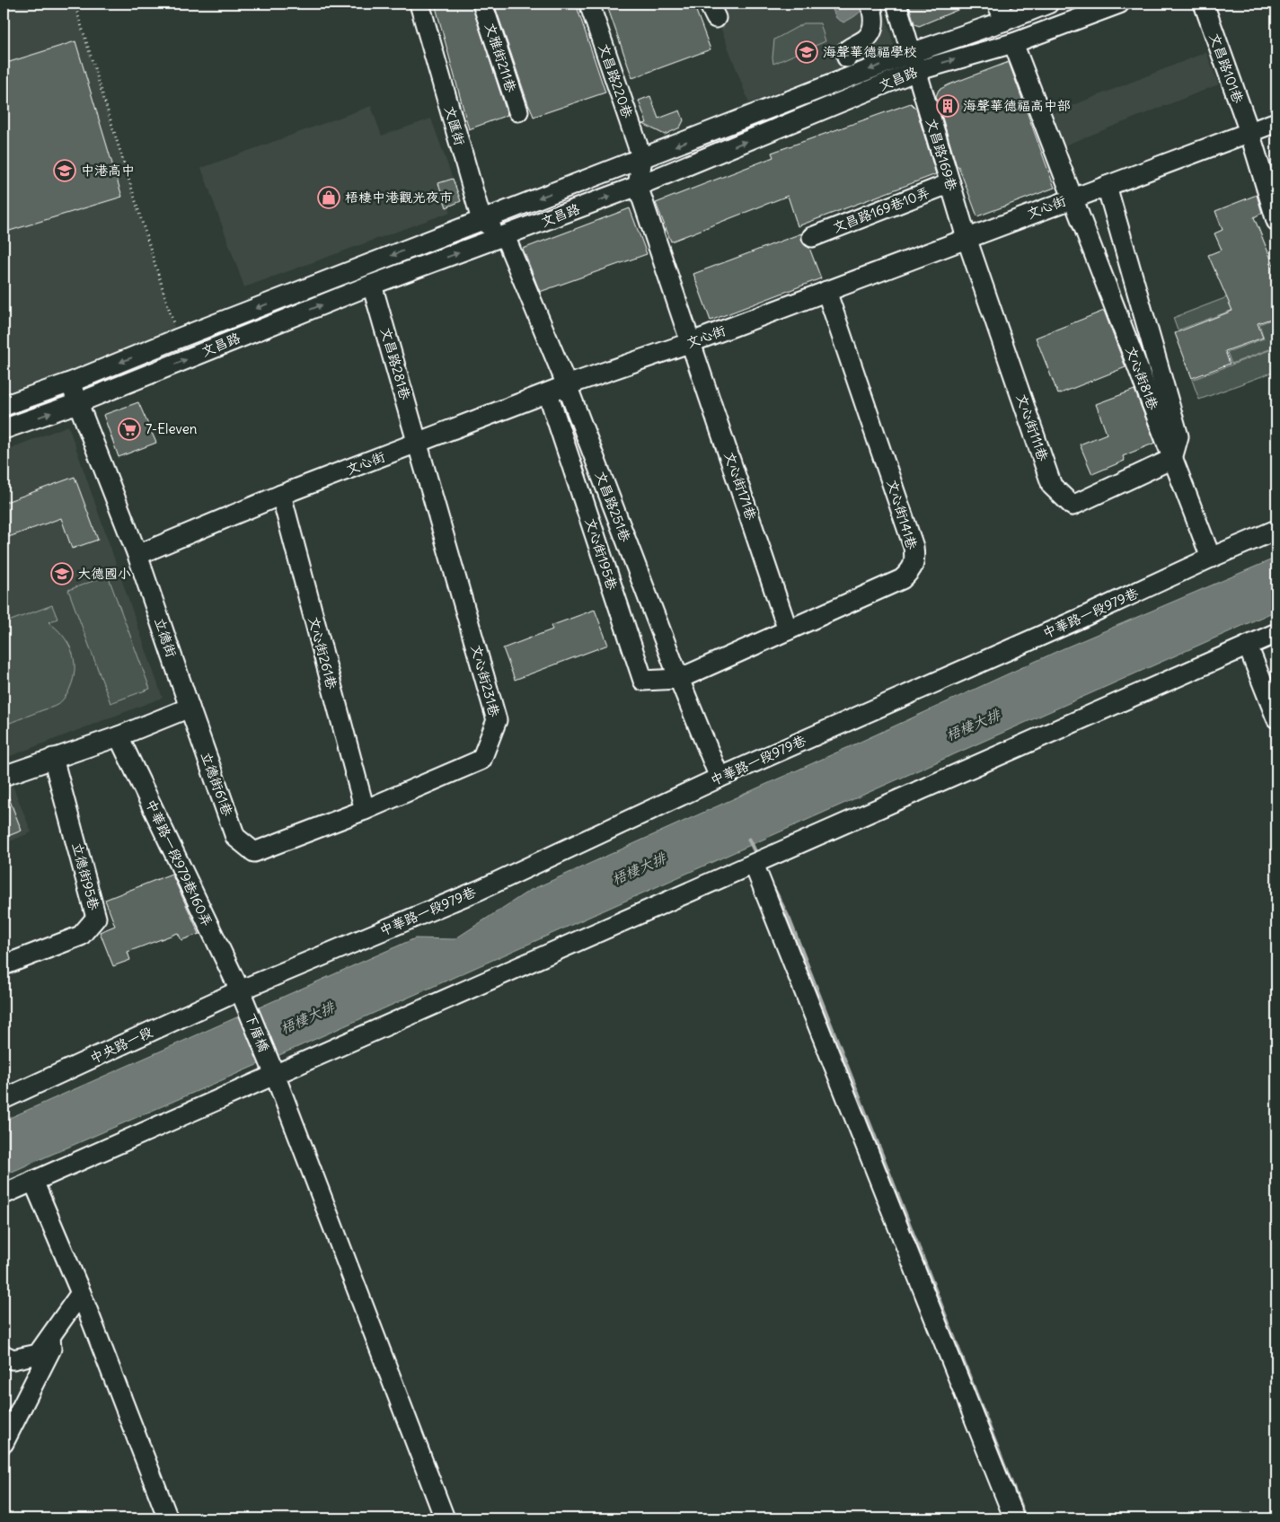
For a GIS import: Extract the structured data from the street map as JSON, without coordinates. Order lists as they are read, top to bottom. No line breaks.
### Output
{"streets":{"street":["文雅街211巷","文昌路101巷","文昌路","文昌路220巷","文匯街","文昌路169巷","文心街","文昌路169巷10弄","文昌路281巷","文心街81巷","文心街111巷","文心街171巷","文昌路251巷","文心街141巷","文心街195巷","中華路一段979巷","立德街","文心街261巷","文心街231巷","立德街61巷","中華路一段979巷160弄","立德街95巷","下厝橋","中央路一段"]},"crossings":[["文昌路101巷","文心街"],["文昌路","文昌路220巷"],["文昌路","文匯街"],["文昌路","文昌路169巷"],["文昌路","文昌路281巷"],["文昌路","文心街81巷"],["文昌路","文心街171巷"],["文昌路","文昌路251巷"],["文昌路","立德街"],["文昌路169巷","文心街"],["文昌路169巷","文昌路169巷10弄"],["文昌路169巷","文心街111巷"],["文心街","文昌路281巷"],["文心街","文心街81巷"],["文心街","文心街111巷"],["文心街","文心街171巷"],["文心街","文昌路251巷"],["文心街","文心街141巷"],["文心街","文心街195巷"],["文心街","立德街"],["文心街","文心街261巷"],["文心街","文心街231巷"],["文昌路281巷","文心街231巷"],["文心街81巷","文心街111巷"],["文心街81巷","中華路一段979巷"],["文心街171巷","文心街141巷"],["文昌路251巷","文心街141巷"],["文昌路251巷","文心街195巷"],["文昌路251巷","中華路一段979巷"],["文心街141巷","文心街195巷"],["中華路一段979巷","中華路一段979巷160弄"],["中華路一段979巷","下厝橋"],["中華路一段979巷","中央路一段"],["立德街","立德街61巷"],["文心街261巷","文心街231巷"],["文心街231巷","立德街61巷"],["中華路一段979巷160弄","下厝橋"],["中華路一段979巷160弄","中央路一段"],["下厝橋","中央路一段"]],"water":["梧棲大排"],"places":{"school or university":["海聲華德福學校","中港高中","大德國小"],"building":["海聲華德福高中部"],"shop":["梧棲中港觀光夜市"],"supermarket":["7-Eleven"]}}
